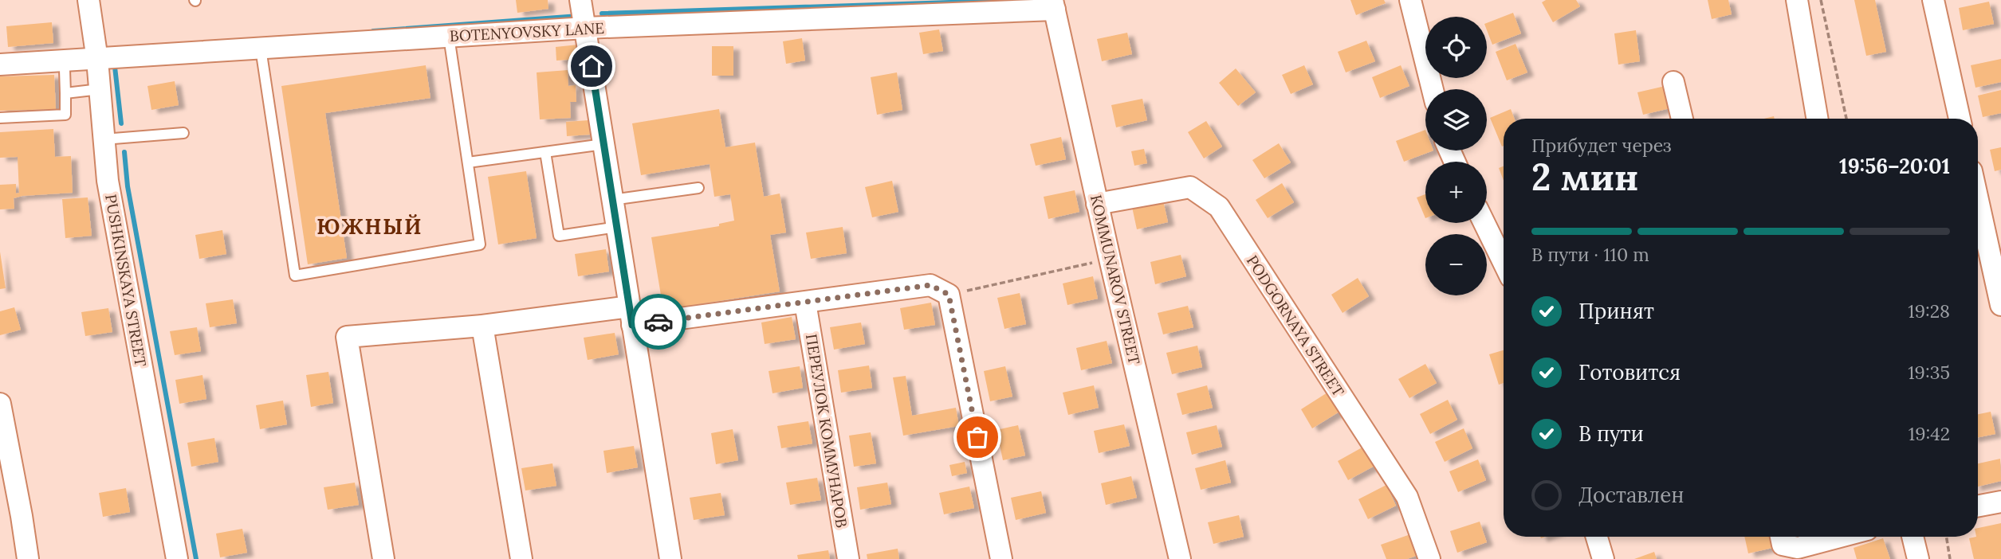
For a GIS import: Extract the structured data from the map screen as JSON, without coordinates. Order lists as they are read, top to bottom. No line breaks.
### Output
{"streets":{"street":["BOTENYOVSKY LANE","KOMMUNAROV STREET","PUSHKINSKAYA STREET","PODGORNAYA STREET","ПЕРЕУЛОК КОММУНАРОВ"]},"crossings":[["BOTENYOVSKY LANE","KOMMUNAROV STREET"],["BOTENYOVSKY LANE","PUSHKINSKAYA STREET"],["KOMMUNAROV STREET","PODGORNAYA STREET"]],"districts":["ЮЖНЫЙ"],"page":{"map_buttons":["+","−"],"heading":["2 мин","Прибудет через","19:56–20:01"],"bar":"В пути · 110 m","list":[["Принят","19:28"],["Готовится","19:35"],["В пути","19:42"],"Доставлен"]}}
